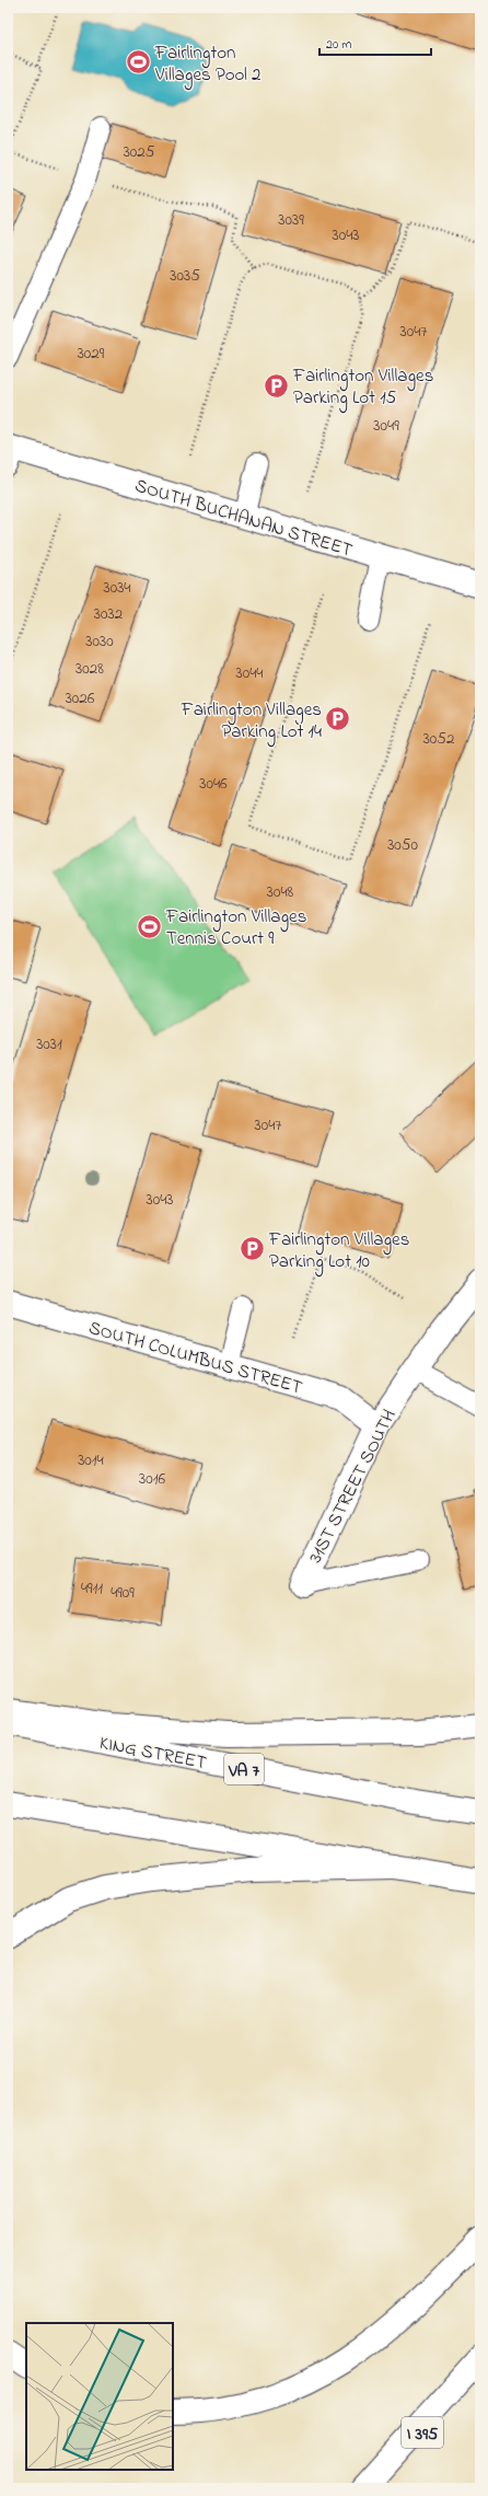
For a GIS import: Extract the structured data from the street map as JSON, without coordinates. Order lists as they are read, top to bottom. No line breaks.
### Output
{"streets":{"main road":["SOUTH BUCHANAN STREET","SOUTH COLUMBUS STREET","31ST STREET SOUTH","KING STREET","VA 7","I 395"]},"crossings":[["SOUTH COLUMBUS STREET","31ST STREET SOUTH"]],"places":{"sports":["Fairlington Villages Pool 2","Fairlington Villages Tennis Court 9"],"parking":["Fairlington Villages Parking Lot 15","Fairlington Villages Parking Lot 14","Fairlington Villages Parking Lot 10"]},"house_numbers":["3025","3039","3043","3035","3047","3029","3049","3034","3032","3030","3028","3044","3026","3052","3046","3050","3048","3031","3047","3043","3014","3016","4911","4909"],"scale_bar":"20 m"}
